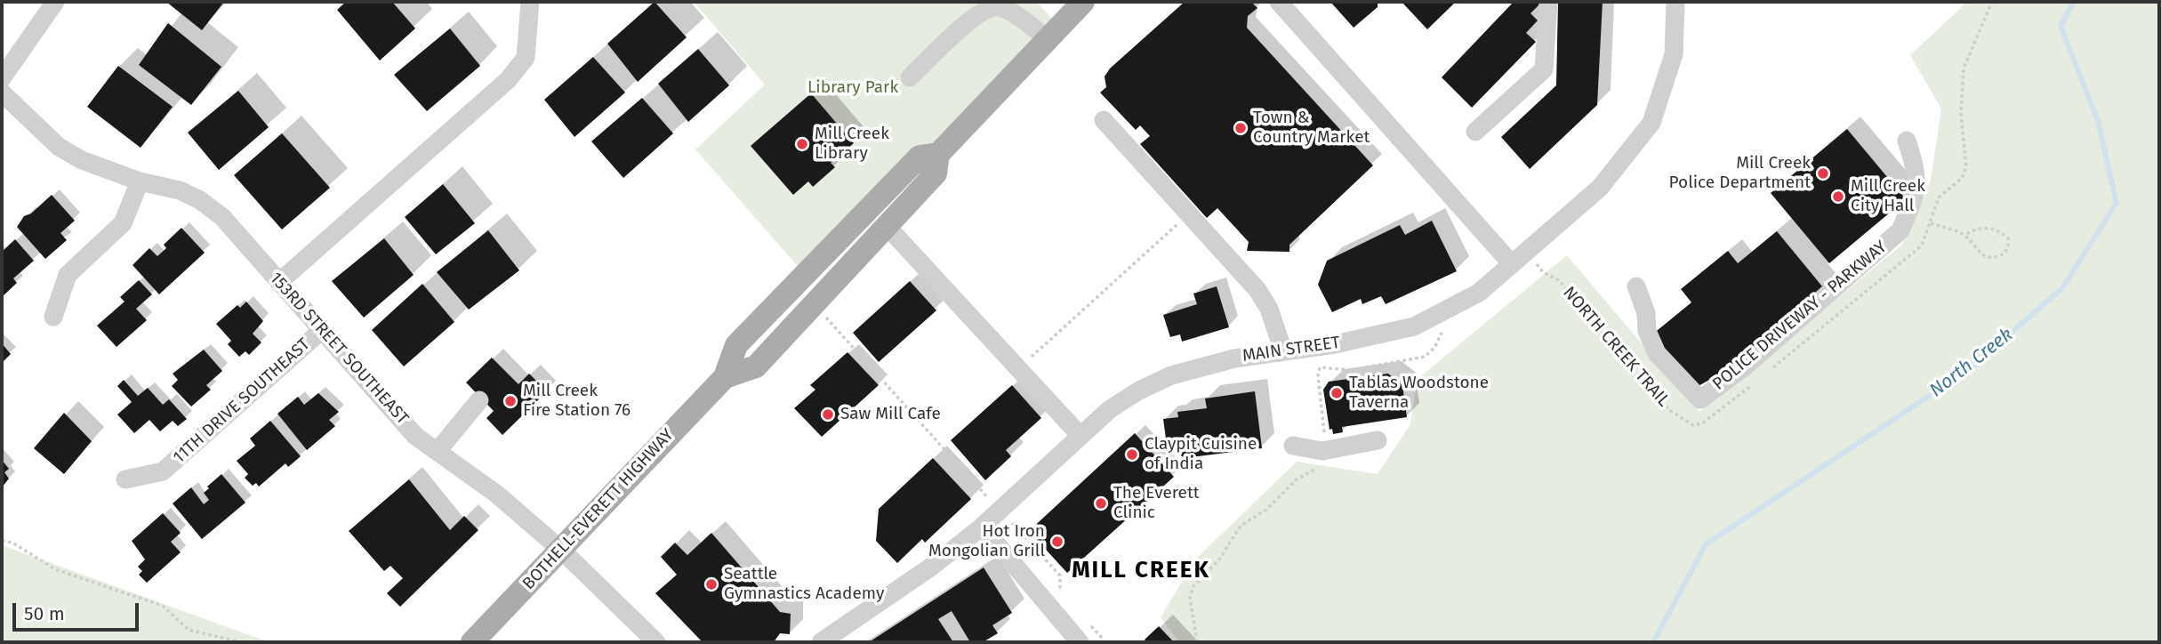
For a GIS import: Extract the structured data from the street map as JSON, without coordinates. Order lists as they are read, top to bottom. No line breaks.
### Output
{"streets":{"main road":["BOTHELL-EVERETT HIGHWAY"],"street":["POLICE DRIVEWAY - PARKWAY","153RD STREET SOUTHEAST","MAIN STREET","11TH DRIVE SOUTHEAST"],"path":["NORTH CREEK TRAIL"]},"crossings":[["NORTH CREEK TRAIL","MAIN STREET"],["153RD STREET SOUTHEAST","11TH DRIVE SOUTHEAST"],["153RD STREET SOUTHEAST","BOTHELL-EVERETT HIGHWAY"]],"districts":["MILL CREEK"],"water":["North Creek"],"parks":["Library Park"],"places":["Town & Country Market","Mill Creek Library","Mill Creek Police Department","Mill Creek City Hall","Tablas Woodstone Taverna","Mill Creek Fire Station 76","Saw Mill Cafe","Claypit Cuisine of India","The Everett Clinic","Hot Iron Mongolian Grill","Seattle Gymnastics Academy"],"scale_bar":"50 m"}
